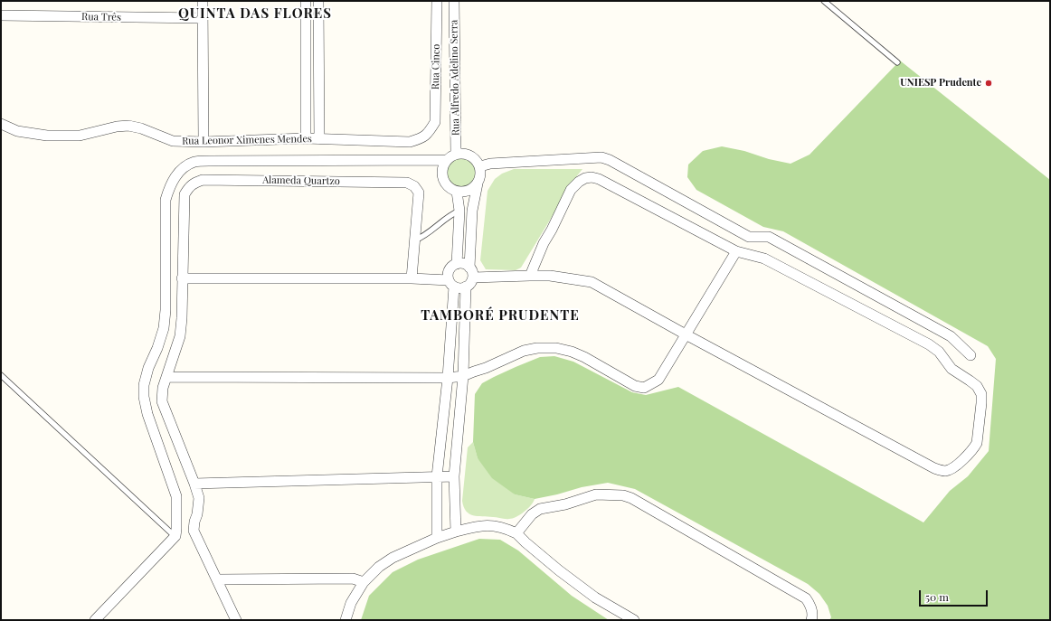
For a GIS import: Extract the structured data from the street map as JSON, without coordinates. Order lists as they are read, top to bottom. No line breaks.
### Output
{"streets":{"street":["Rua Três","Rua Cinco","Rua Alfredo Adelino Serra","Rua Leonor Ximenes Mendes","Alameda Quartzo"]},"crossings":[["Rua Cinco","Rua Leonor Ximenes Mendes"]],"districts":["QUINTA DAS FLORES","TAMBORÉ PRUDENTE"],"places":["UNIESP Prudente"],"scale_bar":"50 m"}
